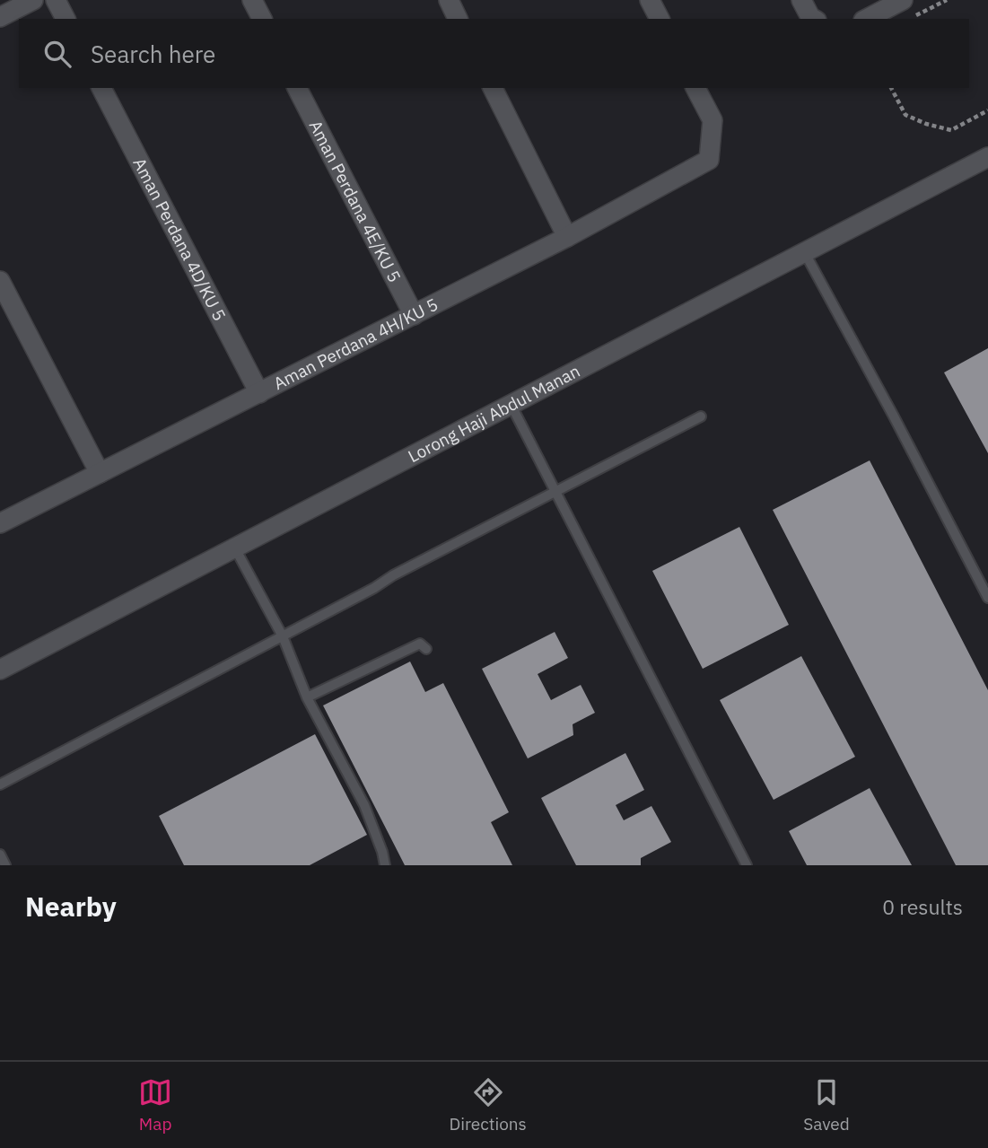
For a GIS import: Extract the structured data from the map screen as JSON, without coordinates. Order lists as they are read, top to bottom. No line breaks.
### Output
{"streets":{"street":["Aman Perdana 4E/KU 5","Aman Perdana 4D/KU 5","Aman Perdana 4H/KU 5","Lorong Haji Abdul Manan"]},"crossings":[["Aman Perdana 4E/KU 5","Aman Perdana 4H/KU 5"],["Aman Perdana 4D/KU 5","Aman Perdana 4H/KU 5"]],"page":{"search":"Search here","heading":["Nearby","0 results"],"nav":["Map","Directions","Saved"]}}
